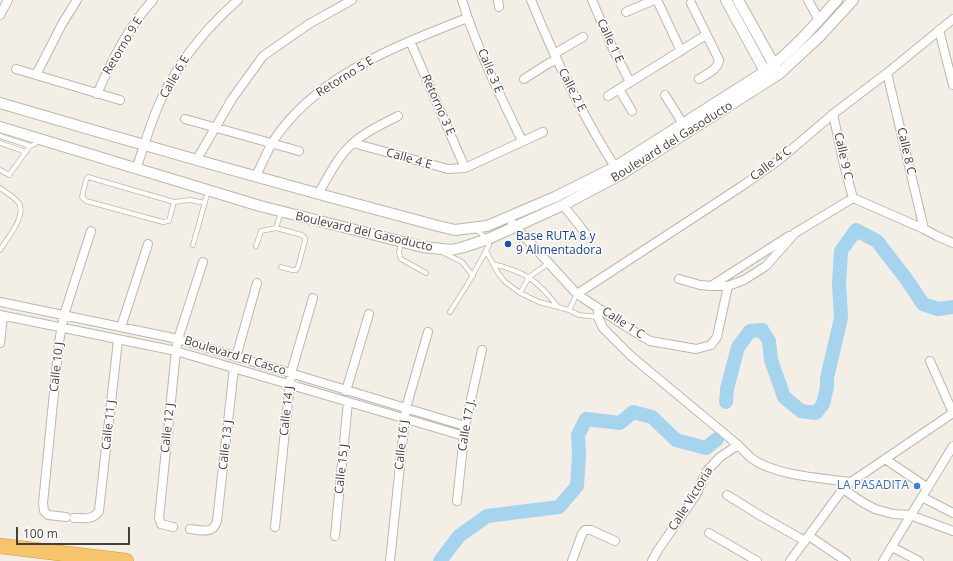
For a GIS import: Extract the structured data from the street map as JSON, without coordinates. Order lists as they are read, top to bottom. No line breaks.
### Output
{"streets":{"street":["Calle 1 E","Retorno 9 E","Calle 3 E","Calle 6 E","Retorno 5 E","Calle 2 E","Retorno 3 E","Boulevard del Gasoducto","Calle 8 C","Calle 9 C","Calle 4 E","Calle 4 C","Calle 1 C","Boulevard El Casco","Calle 10 J","Calle 14 J","Calle 11 J","Calle 17 J.","Calle 12 J","Calle 13 J","Calle 16 J","Calle 15 J","Calle Victoria"]},"crossings":[["Calle 3 E","Retorno 5 E"],["Calle 6 E","Boulevard del Gasoducto"],["Retorno 5 E","Retorno 3 E"],["Retorno 5 E","Boulevard del Gasoducto"],["Calle 2 E","Boulevard del Gasoducto"],["Retorno 3 E","Calle 4 E"],["Boulevard del Gasoducto","Calle 1 C"],["Calle 8 C","Calle 4 C"],["Calle 9 C","Calle 4 C"],["Calle 4 C","Calle 1 C"],["Boulevard El Casco","Calle 10 J"],["Boulevard El Casco","Calle 14 J"],["Boulevard El Casco","Calle 11 J"],["Boulevard El Casco","Calle 17 J."],["Boulevard El Casco","Calle 12 J"],["Boulevard El Casco","Calle 13 J"],["Boulevard El Casco","Calle 16 J"],["Boulevard El Casco","Calle 15 J"],["Calle 10 J","Calle 11 J"]],"places":["Base RUTA 8 y 9 Alimentadora","LA PASADITA"],"scale_bar":"100 m"}
